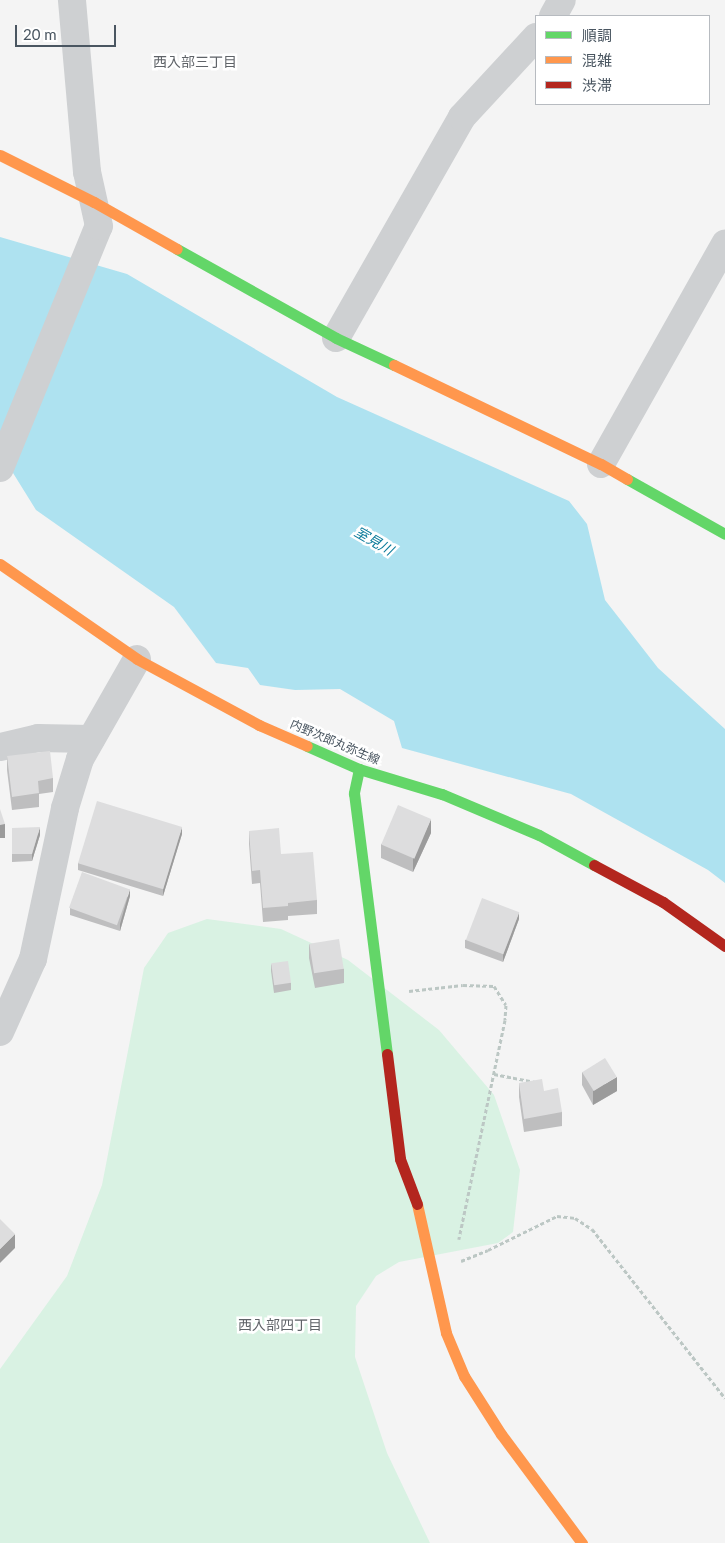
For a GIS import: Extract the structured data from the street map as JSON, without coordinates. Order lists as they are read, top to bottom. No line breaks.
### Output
{"streets":{"street":["内野次郎丸弥生線"]},"districts":["西入部三丁目","西入部四丁目"],"water":["室見川"],"legend":["順調","混雑","渋滞"],"scale_bar":"20 m"}
